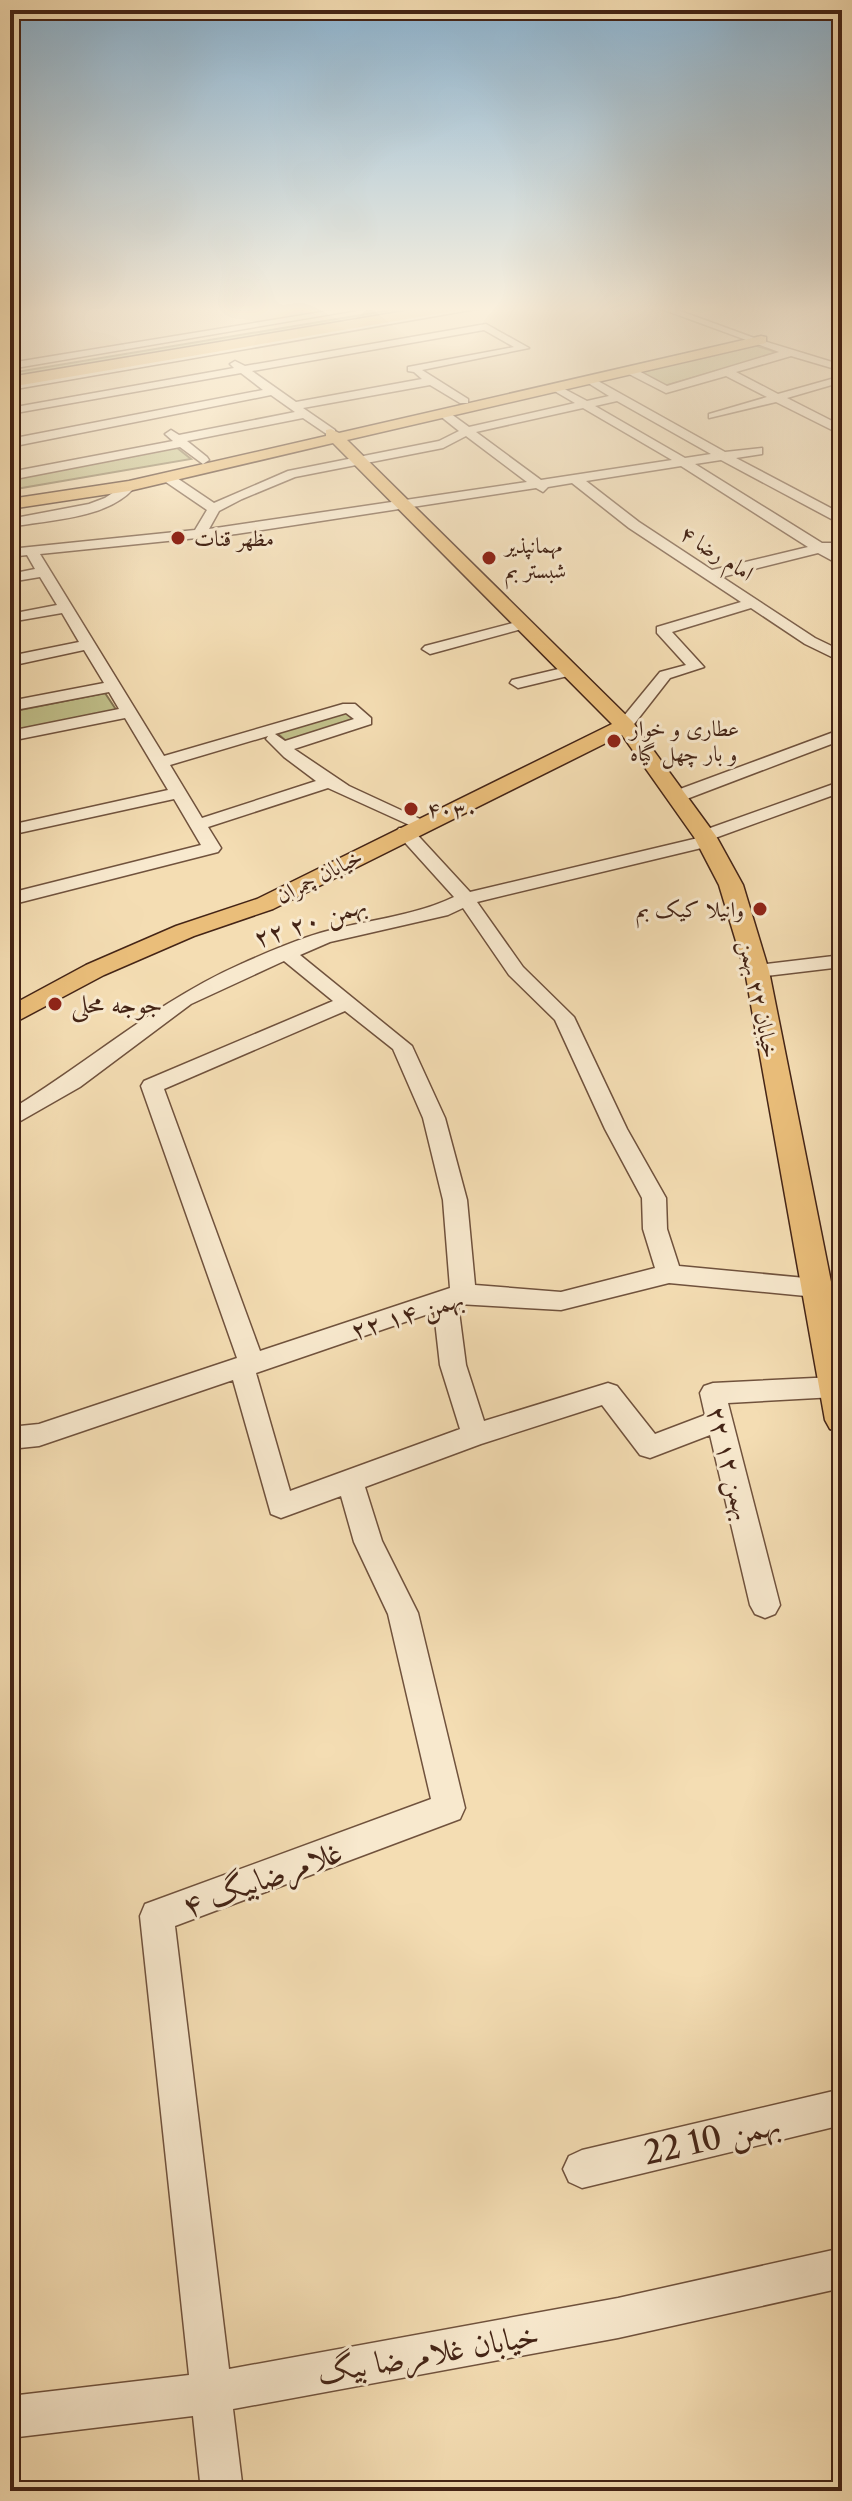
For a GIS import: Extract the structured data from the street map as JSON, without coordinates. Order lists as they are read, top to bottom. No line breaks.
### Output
{"streets":{"main road":["خیابان چمران","خیابان ۲۲ بهمن"],"street":["امام رضا ۴","۲۲ بهمن ۲۰","۲۲ بهمن ۱۴","۲۲ بهمن ۱۲","غلامرضابیگ ۴","22 بهمن 10","خیابان غلامرضا بیگ"]},"crossings":[["خیابان چمران","خیابان ۲۲ بهمن"],["۲۲ بهمن ۲۰","خیابان ۲۲ بهمن"],["خیابان ۲۲ بهمن","۲۲ بهمن ۱۴"],["خیابان ۲۲ بهمن","۲۲ بهمن ۱۲"],["غلامرضابیگ ۴","خیابان غلامرضا بیگ"]],"places":["مظهر قنات","مهمانپذیر شبستر بم","عطاری و خوار و بار چهل گیاه","۴۰۳۰","وانیلا کیک بم","جوجه محلی"]}
